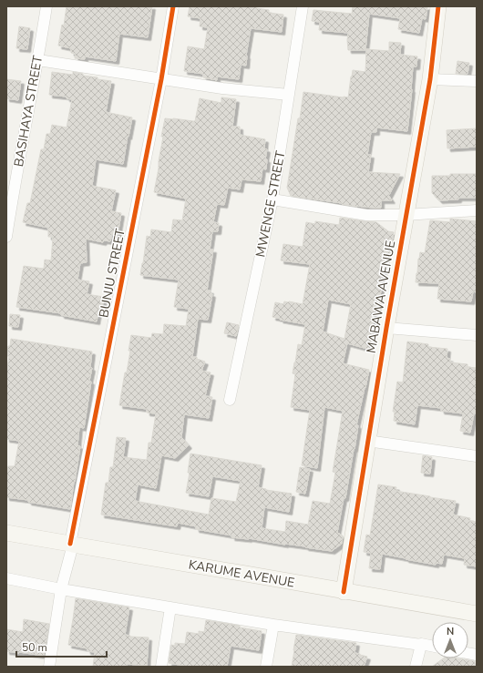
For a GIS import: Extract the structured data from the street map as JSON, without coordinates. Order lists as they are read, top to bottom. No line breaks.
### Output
{"streets":{"street":["BASIHAYA STREET","MWENGE STREET","BUNJU STREET","MABAWA AVENUE","KARUME AVENUE"]},"crossings":[["BUNJU STREET","KARUME AVENUE"],["MABAWA AVENUE","KARUME AVENUE"]],"scale_bar":"50 m","north":"top"}
